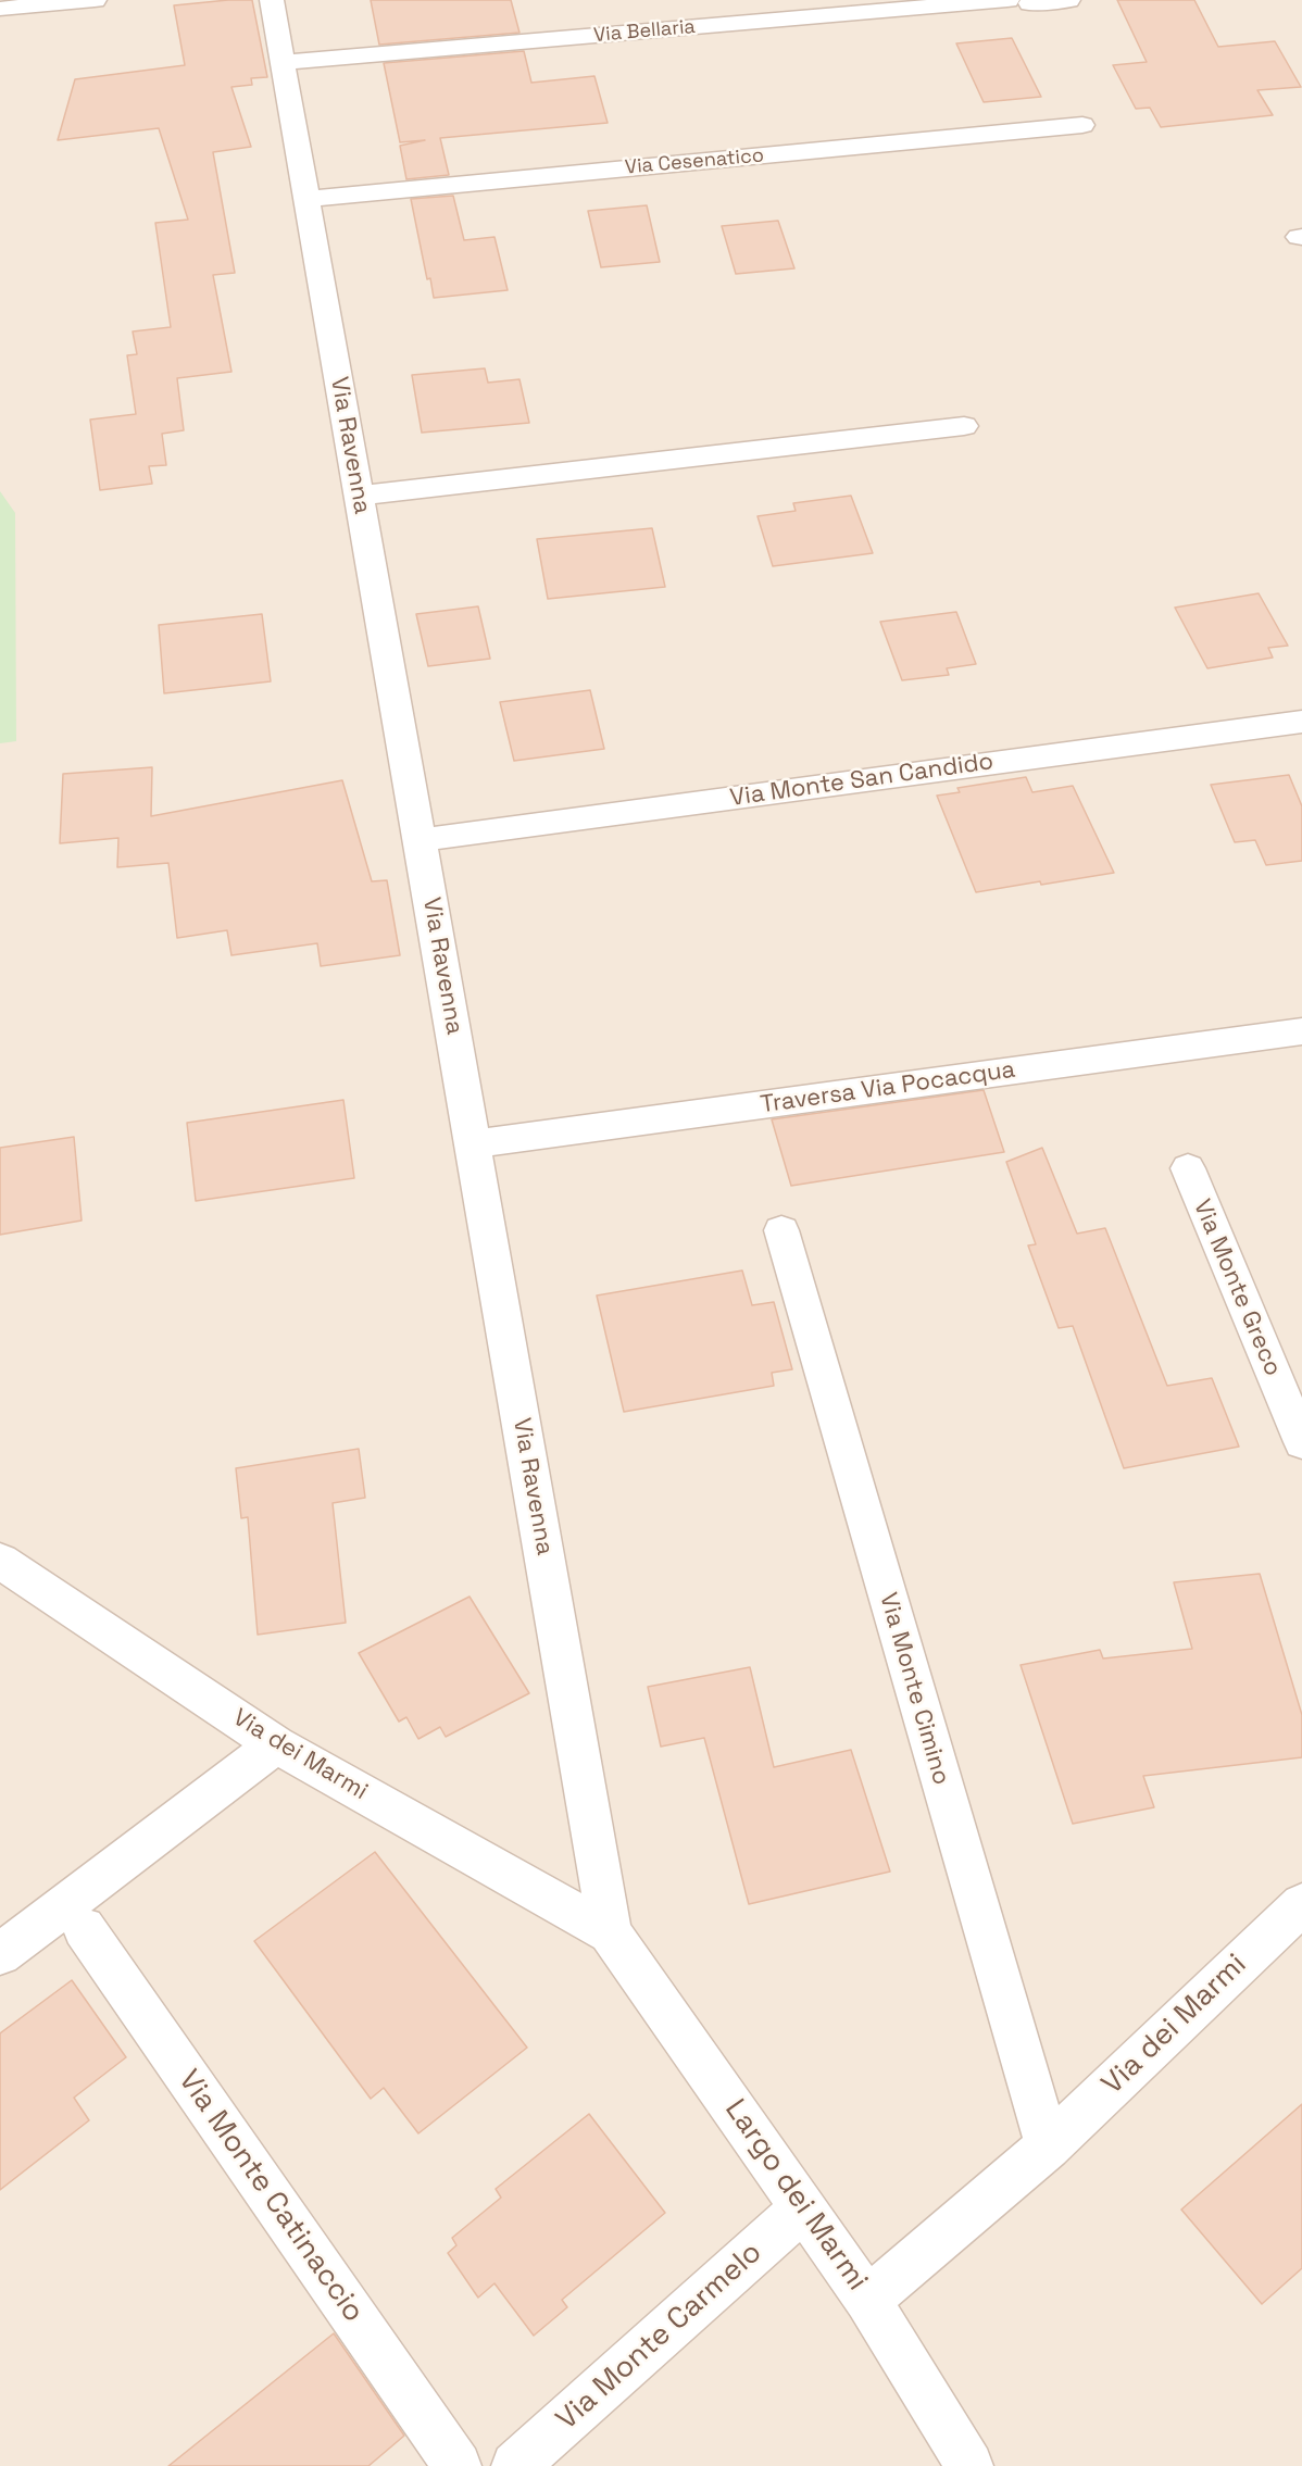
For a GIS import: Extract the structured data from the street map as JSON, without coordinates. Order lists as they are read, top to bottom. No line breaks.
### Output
{"streets":{"street":["Via Bellaria","Via Cesenatico","Via Ravenna","Via Monte San Candido","Traversa Via Pocacqua","Via Monte Greco","Via Monte Cimino","Via dei Marmi","Largo dei Marmi","Via Monte Catinaccio","Via Monte Carmelo"]},"crossings":[["Via Bellaria","Via Ravenna"],["Via Cesenatico","Via Ravenna"],["Via Ravenna","Via Monte San Candido"],["Via Ravenna","Traversa Via Pocacqua"],["Via Ravenna","Via dei Marmi"],["Via Ravenna","Largo dei Marmi"],["Via Monte Cimino","Via dei Marmi"],["Via Monte Cimino","Largo dei Marmi"],["Via dei Marmi","Largo dei Marmi"],["Largo dei Marmi","Via Monte Carmelo"]]}
